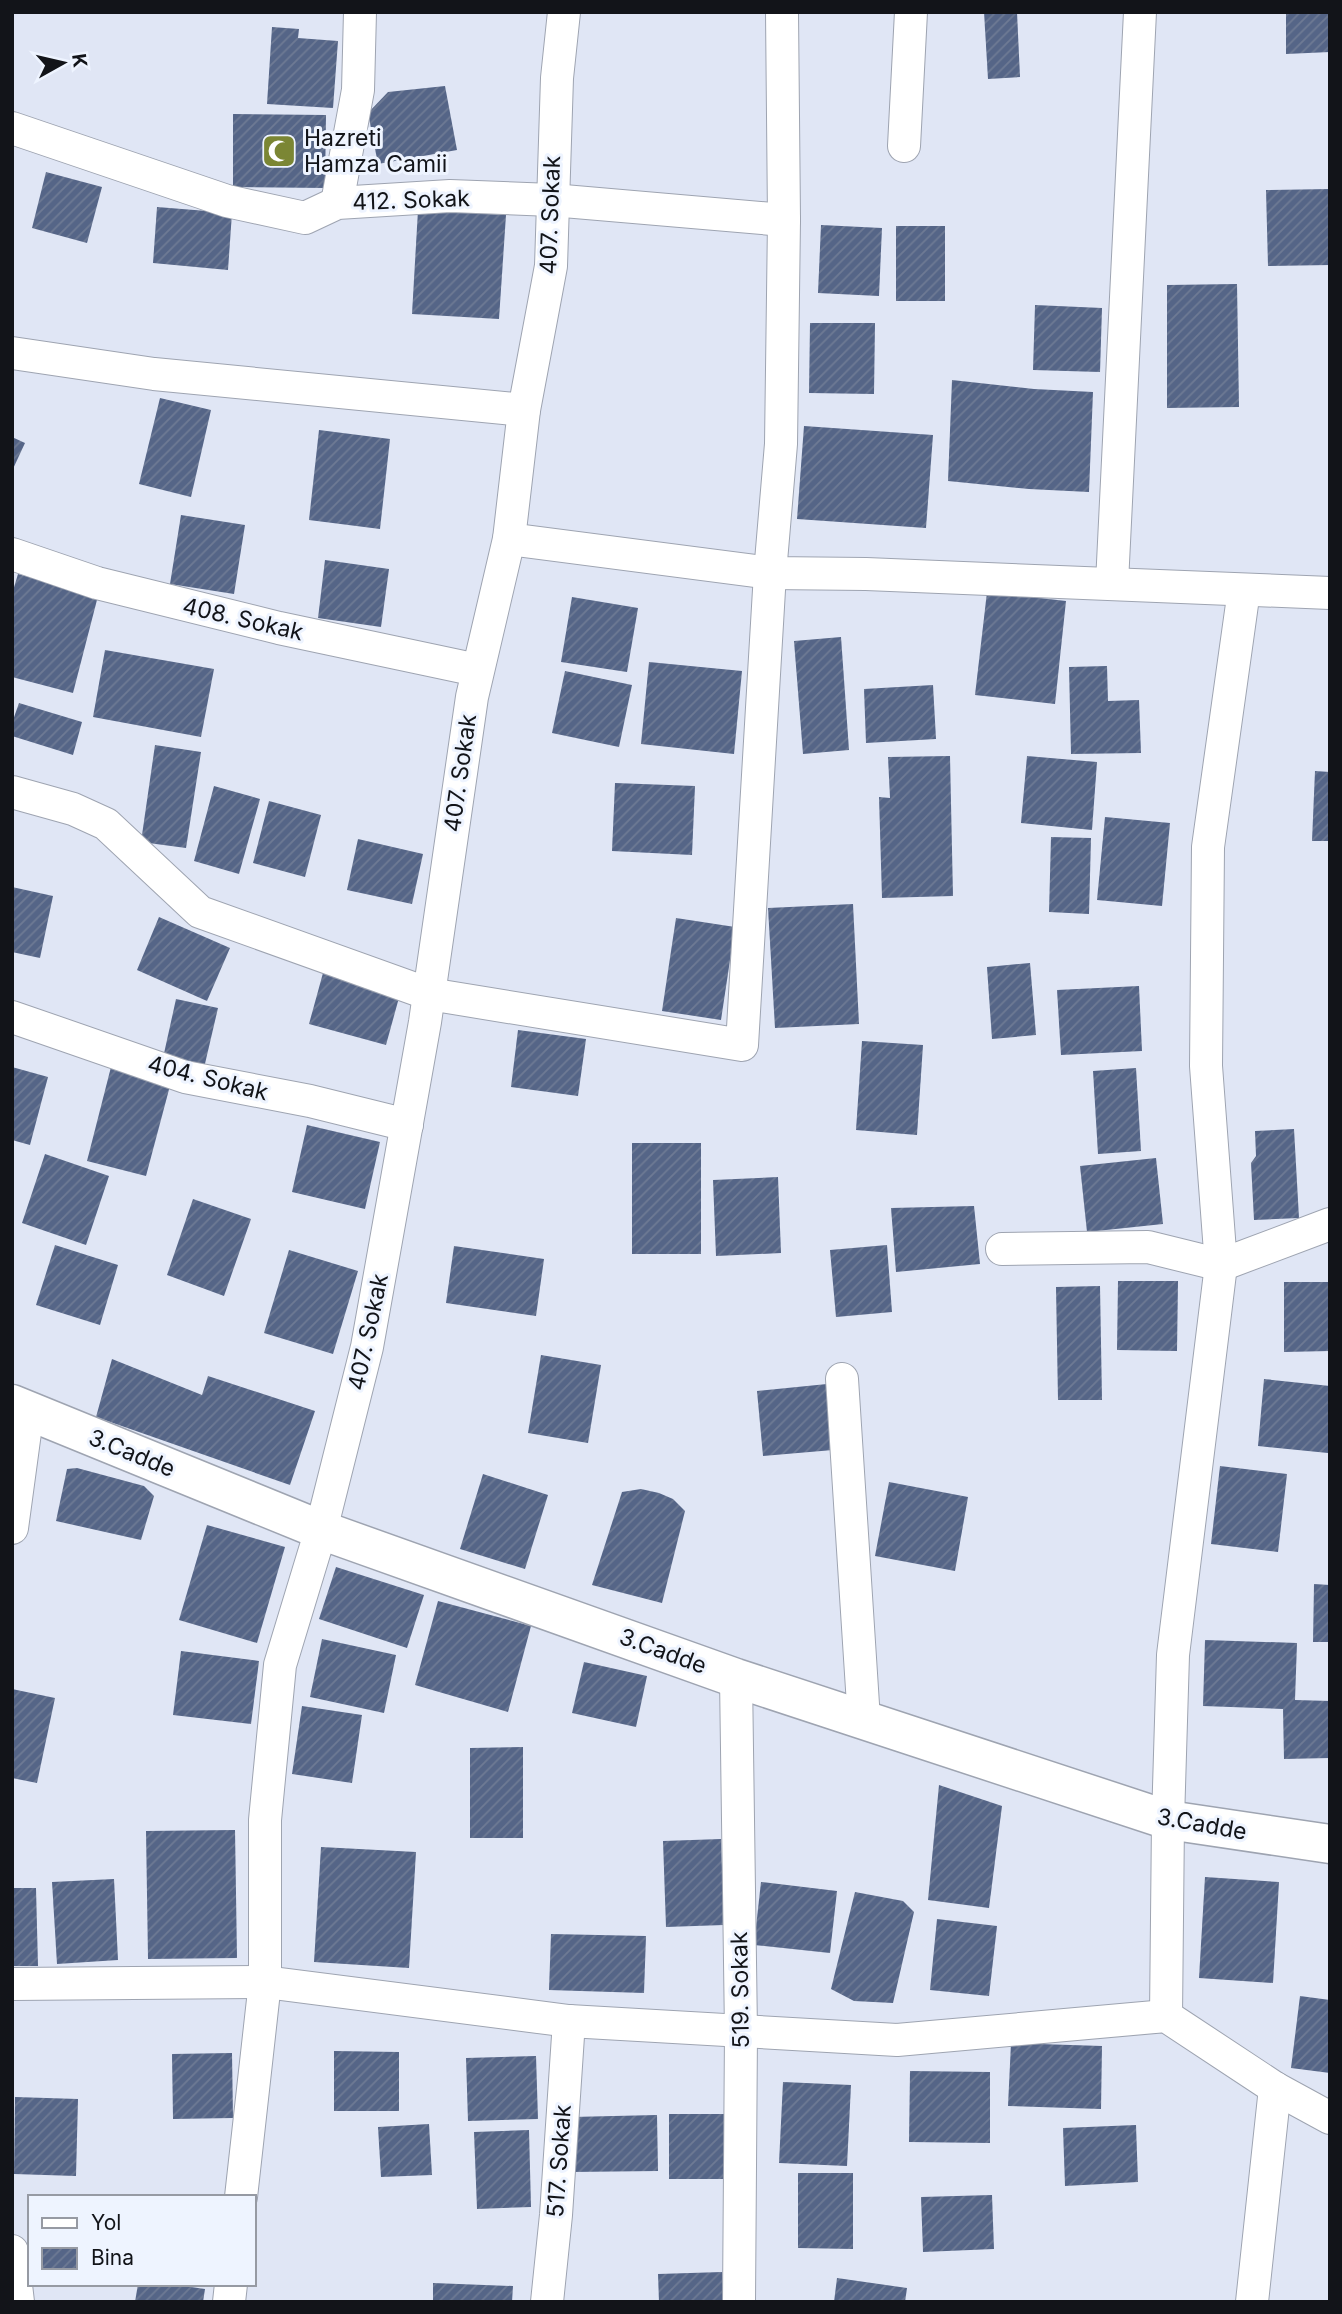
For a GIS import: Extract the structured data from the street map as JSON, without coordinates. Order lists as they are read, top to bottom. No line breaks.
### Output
{"streets":{"street":["412. Sokak","407. Sokak","408. Sokak","404. Sokak","3.Cadde","519. Sokak","517. Sokak"]},"crossings":[["412. Sokak","407. Sokak"],["407. Sokak","408. Sokak"],["407. Sokak","404. Sokak"],["407. Sokak","3.Cadde"],["3.Cadde","519. Sokak"]],"places":{"mosque":["Hazreti Hamza Camii"]},"legend":["Yol","Bina"],"north":"right"}
